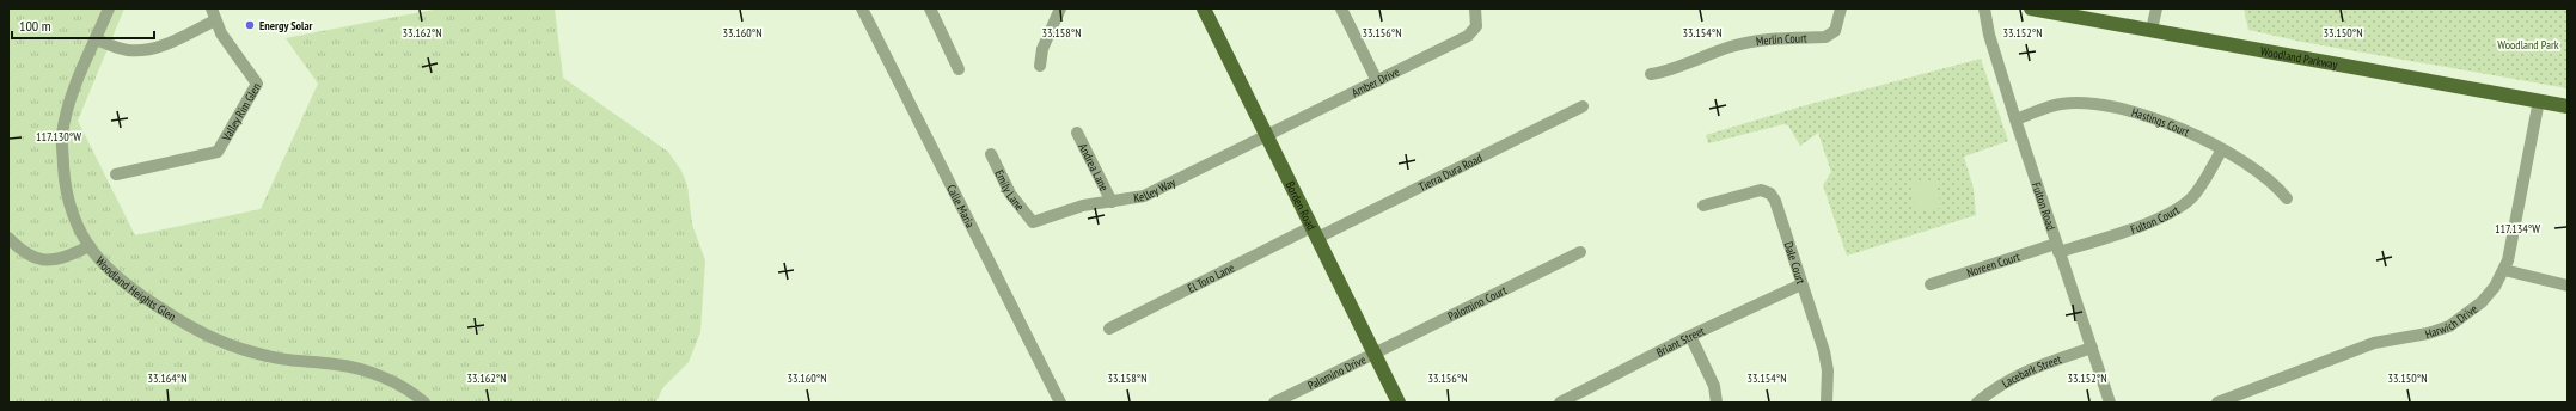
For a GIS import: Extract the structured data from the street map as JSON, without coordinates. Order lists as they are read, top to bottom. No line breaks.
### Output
{"streets":{"main road":["Woodland Parkway","Borden Road"],"street":["Merlin Court","Amber Drive","Valley Rim Glen","Hastings Court","Andrea Lane","Tierra Dura Road","Emily Lane","Kelley Way","Calle Maria","Fulton Road","Fulton Court","Dale Court","Noreen Court","El Toro Lane","Woodland Heights Glen","Palomino Court","Harwich Drive","Briant Street","Palomino Drive","Lacebark Street"]},"crossings":[["Woodland Parkway","Harwich Drive"],["Amber Drive","Kelley Way"],["Amber Drive","Borden Road"],["Hastings Court","Fulton Road"],["Hastings Court","Fulton Court"],["Andrea Lane","Kelley Way"],["Tierra Dura Road","Borden Road"],["Tierra Dura Road","El Toro Lane"],["Emily Lane","Kelley Way"],["Kelley Way","Borden Road"],["Borden Road","El Toro Lane"],["Borden Road","Palomino Court"],["Borden Road","Palomino Drive"],["Fulton Road","Fulton Court"],["Fulton Road","Noreen Court"],["Fulton Road","Lacebark Street"],["Fulton Court","Noreen Court"],["Dale Court","Briant Street"],["Palomino Court","Palomino Drive"]],"parks":["Woodland Park"],"places":["Energy Solar"],"scale_bar":"100 m","coordinates":["33.150°N","33.162°N","33.160°N","33.158°N","33.156°N","33.154°N","33.152°N","117.130°W","117.134°W","33.164°N"]}
